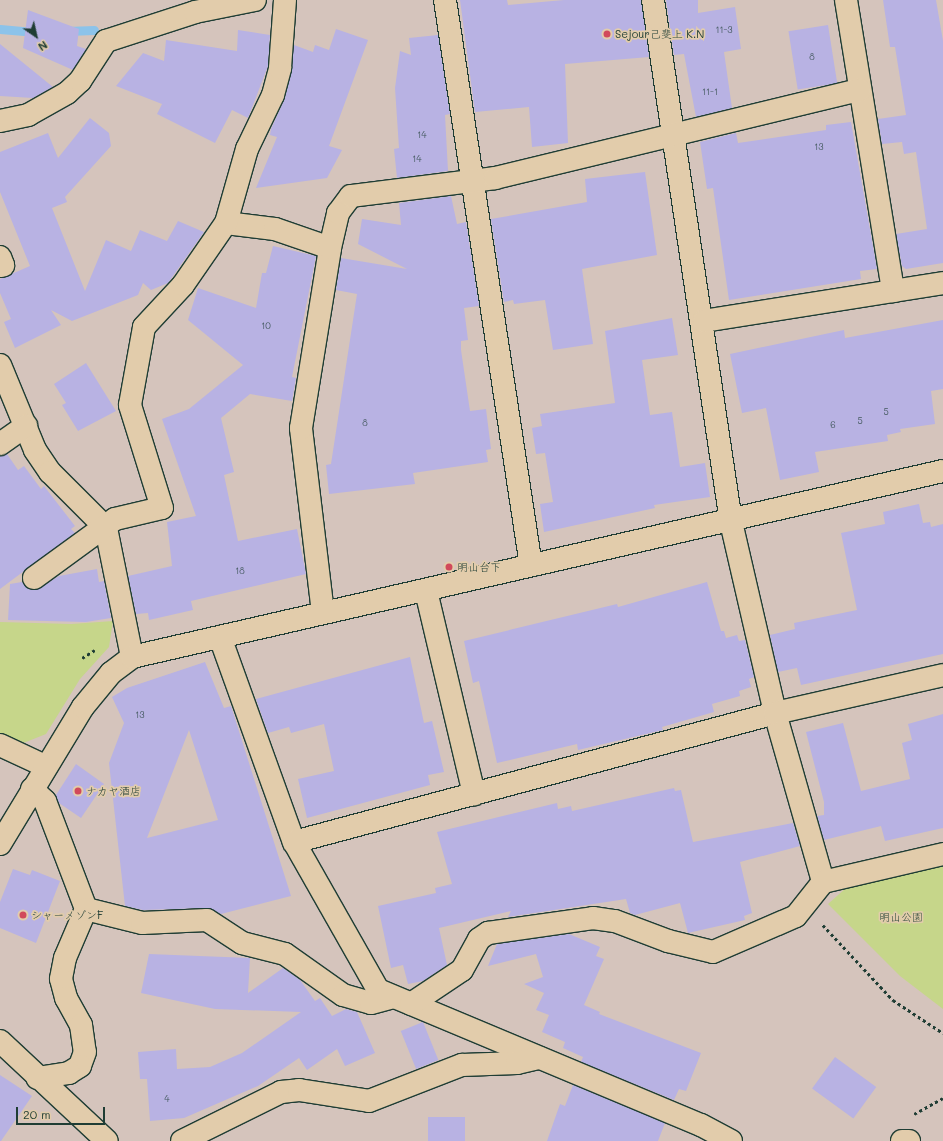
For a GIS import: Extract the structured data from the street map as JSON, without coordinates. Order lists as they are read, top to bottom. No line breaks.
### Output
{"parks":["明山公園"],"places":["Sejour己斐上 K.N","明山台下","ナカヤ酒店","シャーメゾンF"],"house_numbers":["11-3","8","11-1","14","13","14","10","5","5","8","6","18","13","4"],"scale_bar":"20 m","north":"bottom right"}
